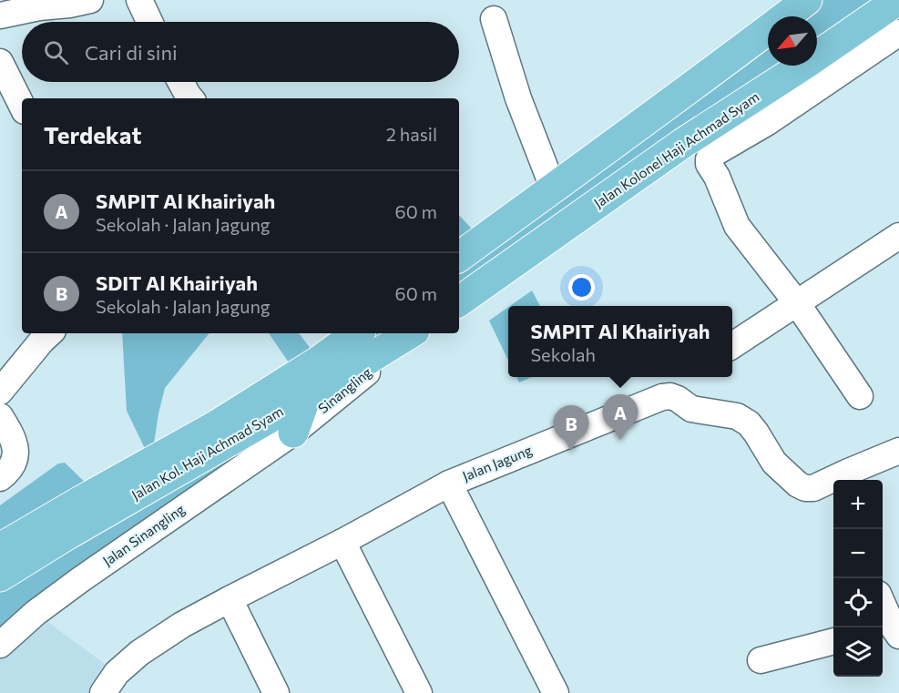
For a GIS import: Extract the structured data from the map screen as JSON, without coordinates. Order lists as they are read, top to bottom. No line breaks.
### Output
{"streets":{"main road":["Jalan Kolonel Haji Achmad Syam","Jalan Kol. Haji Achmad Syam"],"street":["Sinangling","Jalan Jagung","Jalan Sinangling"]},"crossings":[["Sinangling","Jalan Kol. Haji Achmad Syam"],["Sinangling","Jalan Sinangling"],["Jalan Kol. Haji Achmad Syam","Jalan Sinangling"]],"north":"bottom left","page":{"search":"Cari di sini","heading":["Terdekat","2 hasil"],"list":[{"mark":"A","name":"SMPIT Al Khairiyah","note":"Sekolah · Jalan Jagung","value":"60 m"},{"mark":"B","name":"SDIT Al Khairiyah","note":"Sekolah · Jalan Jagung","value":"60 m"}],"popup":["SMPIT Al Khairiyah","Sekolah"],"pins":["A","B"],"map_buttons":["+","−"]}}
